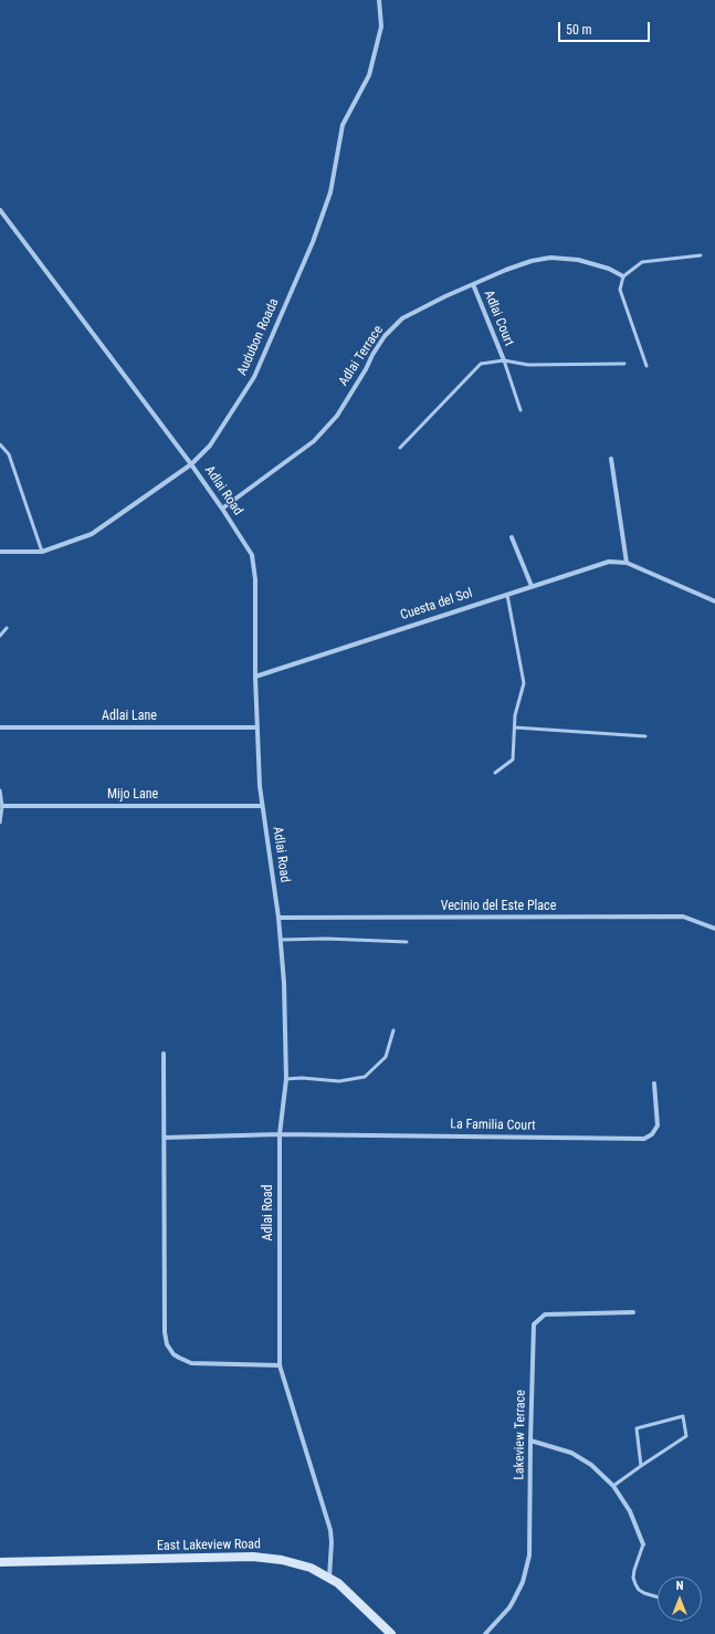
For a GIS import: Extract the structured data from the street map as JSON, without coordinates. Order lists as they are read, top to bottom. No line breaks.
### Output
{"streets":{"street":["Adlai Court","Audubon Roada","Adlai Terrace","Adlai Road","Cuesta del Sol","Adlai Lane","Mijo Lane","Vecinio del Este Place","La Familia Court","Lakeview Terrace","East Lakeview Road"]},"crossings":[["Adlai Court","Adlai Terrace"],["Audubon Roada","Adlai Road"],["Adlai Terrace","Adlai Road"],["Adlai Road","Cuesta del Sol"],["Adlai Road","Adlai Lane"],["Adlai Road","Mijo Lane"],["Adlai Road","Vecinio del Este Place"],["Adlai Road","La Familia Court"],["Adlai Road","East Lakeview Road"]],"scale_bar":"50 m","north":"top"}
